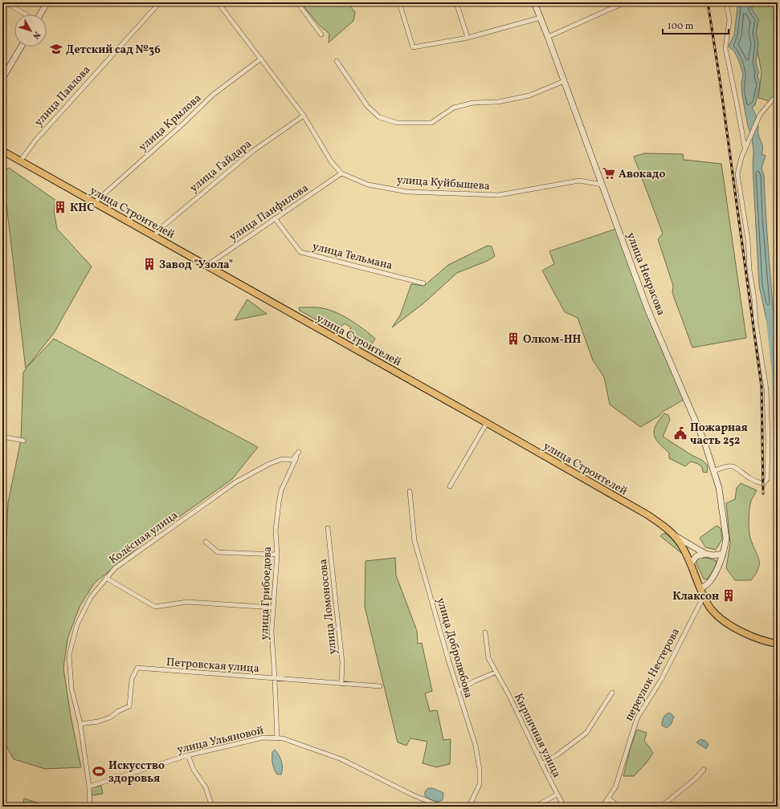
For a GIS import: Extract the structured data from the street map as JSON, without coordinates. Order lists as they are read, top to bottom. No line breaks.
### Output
{"streets":{"main road":["улица Строителей"],"street":["улица Павлова","улица Крылова","улица Гайдара","улица Куйбышева","улица Панфилова","улица Тельмана","улица Некрасова","Колёсная улица","улица Грибоедова","улица Ломоносова","улица Добролюбова","Петровская улица","переулок Нестерова","Кирпичная улица","улица Ульяновой"]},"crossings":[["улица Павлова","улица Строителей"],["улица Крылова","улица Куйбышева"],["улица Крылова","улица Строителей"],["улица Гайдара","улица Куйбышева"],["улица Гайдара","улица Строителей"],["улица Куйбышева","улица Панфилова"],["улица Куйбышева","улица Некрасова"],["улица Строителей","улица Панфилова"],["улица Строителей","улица Некрасова"],["улица Строителей","переулок Нестерова"],["улица Панфилова","улица Тельмана"],["Колёсная улица","улица Грибоедова"],["Колёсная улица","Петровская улица"],["Колёсная улица","улица Ульяновой"],["улица Грибоедова","Петровская улица"],["улица Грибоедова","улица Ульяновой"],["улица Ломоносова","Петровская улица"]],"places":{"school or university":["Детский сад №36"],"supermarket":["Авокадо"],"building":["КНС","Завод \"Узола\"","Олком-НН","Клаксон"],"public building":["Пожарная часть 252"],"sports":["Искусство здоровья"]},"scale_bar":"100 m","north":"bottom right"}
